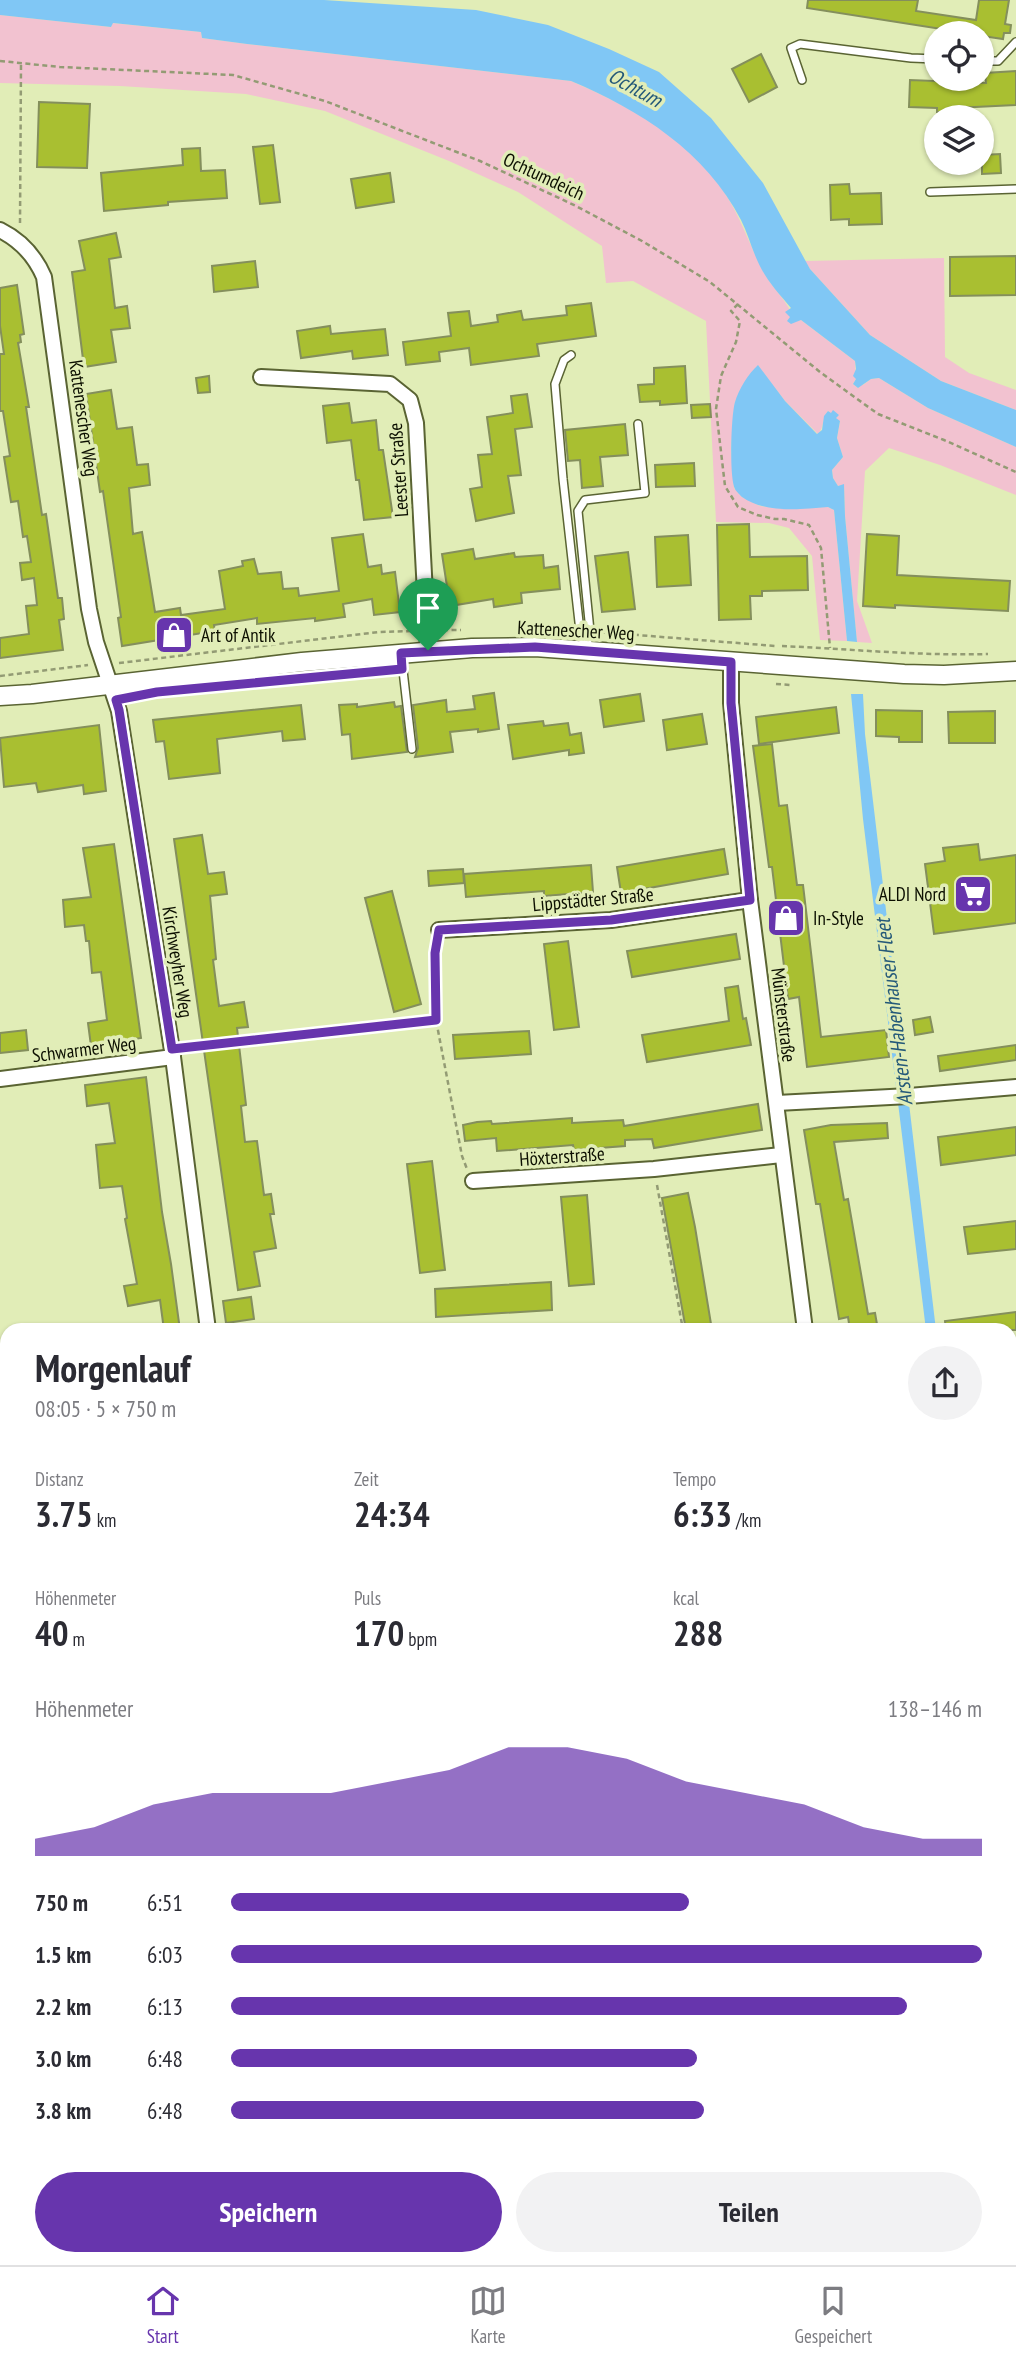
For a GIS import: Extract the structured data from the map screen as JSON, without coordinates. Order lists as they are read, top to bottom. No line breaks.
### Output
{"streets":{"street":["Kattenescher Weg","Leester Straße","Lippstädter Straße","Kirchweyher Weg","Münsterstraße","Schwarmer Weg","Höxterstraße"],"path":["Ochtumdeich"]},"crossings":[["Kattenescher Weg","Leester Straße"],["Kattenescher Weg","Kirchweyher Weg"],["Kattenescher Weg","Münsterstraße"],["Lippstädter Straße","Münsterstraße"],["Kirchweyher Weg","Schwarmer Weg"],["Münsterstraße","Höxterstraße"]],"water":["Ochtum","Arsten-Habenhauser Fleet"],"places":{"shop":["Art of Antik","In-Style"],"supermarket":["ALDI Nord"]},"page":{"heading":["Morgenlauf","08:05 · 5 × 750 m"],"stats":[["Distanz","3.75 km"],["Zeit","24:34"],["Tempo","6:33 /km"],["Höhenmeter","40 m"],["Puls","170 bpm"],["kcal","288"]],"chart":["Höhenmeter","138–146 m"],"list":[{"name":"750 m","note":"6:51"},{"name":"1.5 km","note":"6:03"},{"name":"2.2 km","note":"6:13"},{"name":"3.0 km","note":"6:48"},{"name":"3.8 km","note":"6:48"}],"buttons":["Speichern","Teilen"],"tabs":["Start","Karte","Gespeichert"]}}
